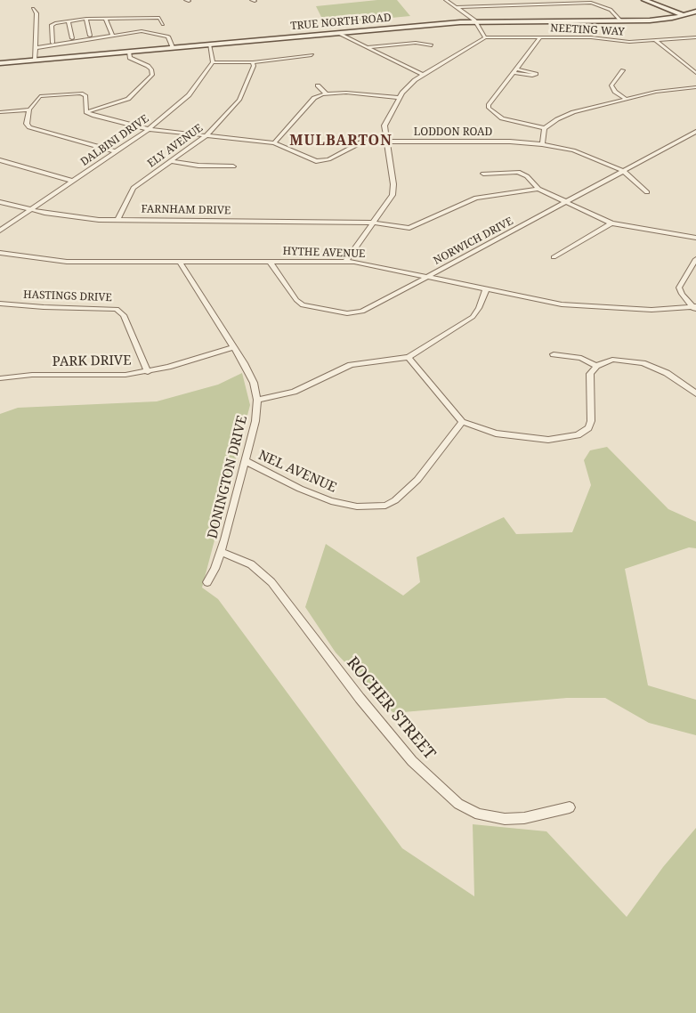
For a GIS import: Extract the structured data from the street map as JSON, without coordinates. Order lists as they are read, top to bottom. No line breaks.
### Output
{"streets":{"main road":["TRUE NORTH ROAD"],"street":["NEETING WAY","LODDON ROAD","DALBINI DRIVE","ELY AVENUE","FARNHAM DRIVE","NORWICH DRIVE","HYTHE AVENUE","HASTINGS DRIVE","PARK DRIVE","NEL AVENUE","DONINGTON DRIVE","ROCHER STREET"]},"crossings":[["LODDON ROAD","DALBINI DRIVE"],["LODDON ROAD","ELY AVENUE"],["LODDON ROAD","NORWICH DRIVE"],["DALBINI DRIVE","FARNHAM DRIVE"],["ELY AVENUE","FARNHAM DRIVE"],["NORWICH DRIVE","HYTHE AVENUE"],["HYTHE AVENUE","DONINGTON DRIVE"],["HASTINGS DRIVE","PARK DRIVE"],["PARK DRIVE","DONINGTON DRIVE"],["NEL AVENUE","DONINGTON DRIVE"],["DONINGTON DRIVE","ROCHER STREET"]],"districts":["MULBARTON"]}
